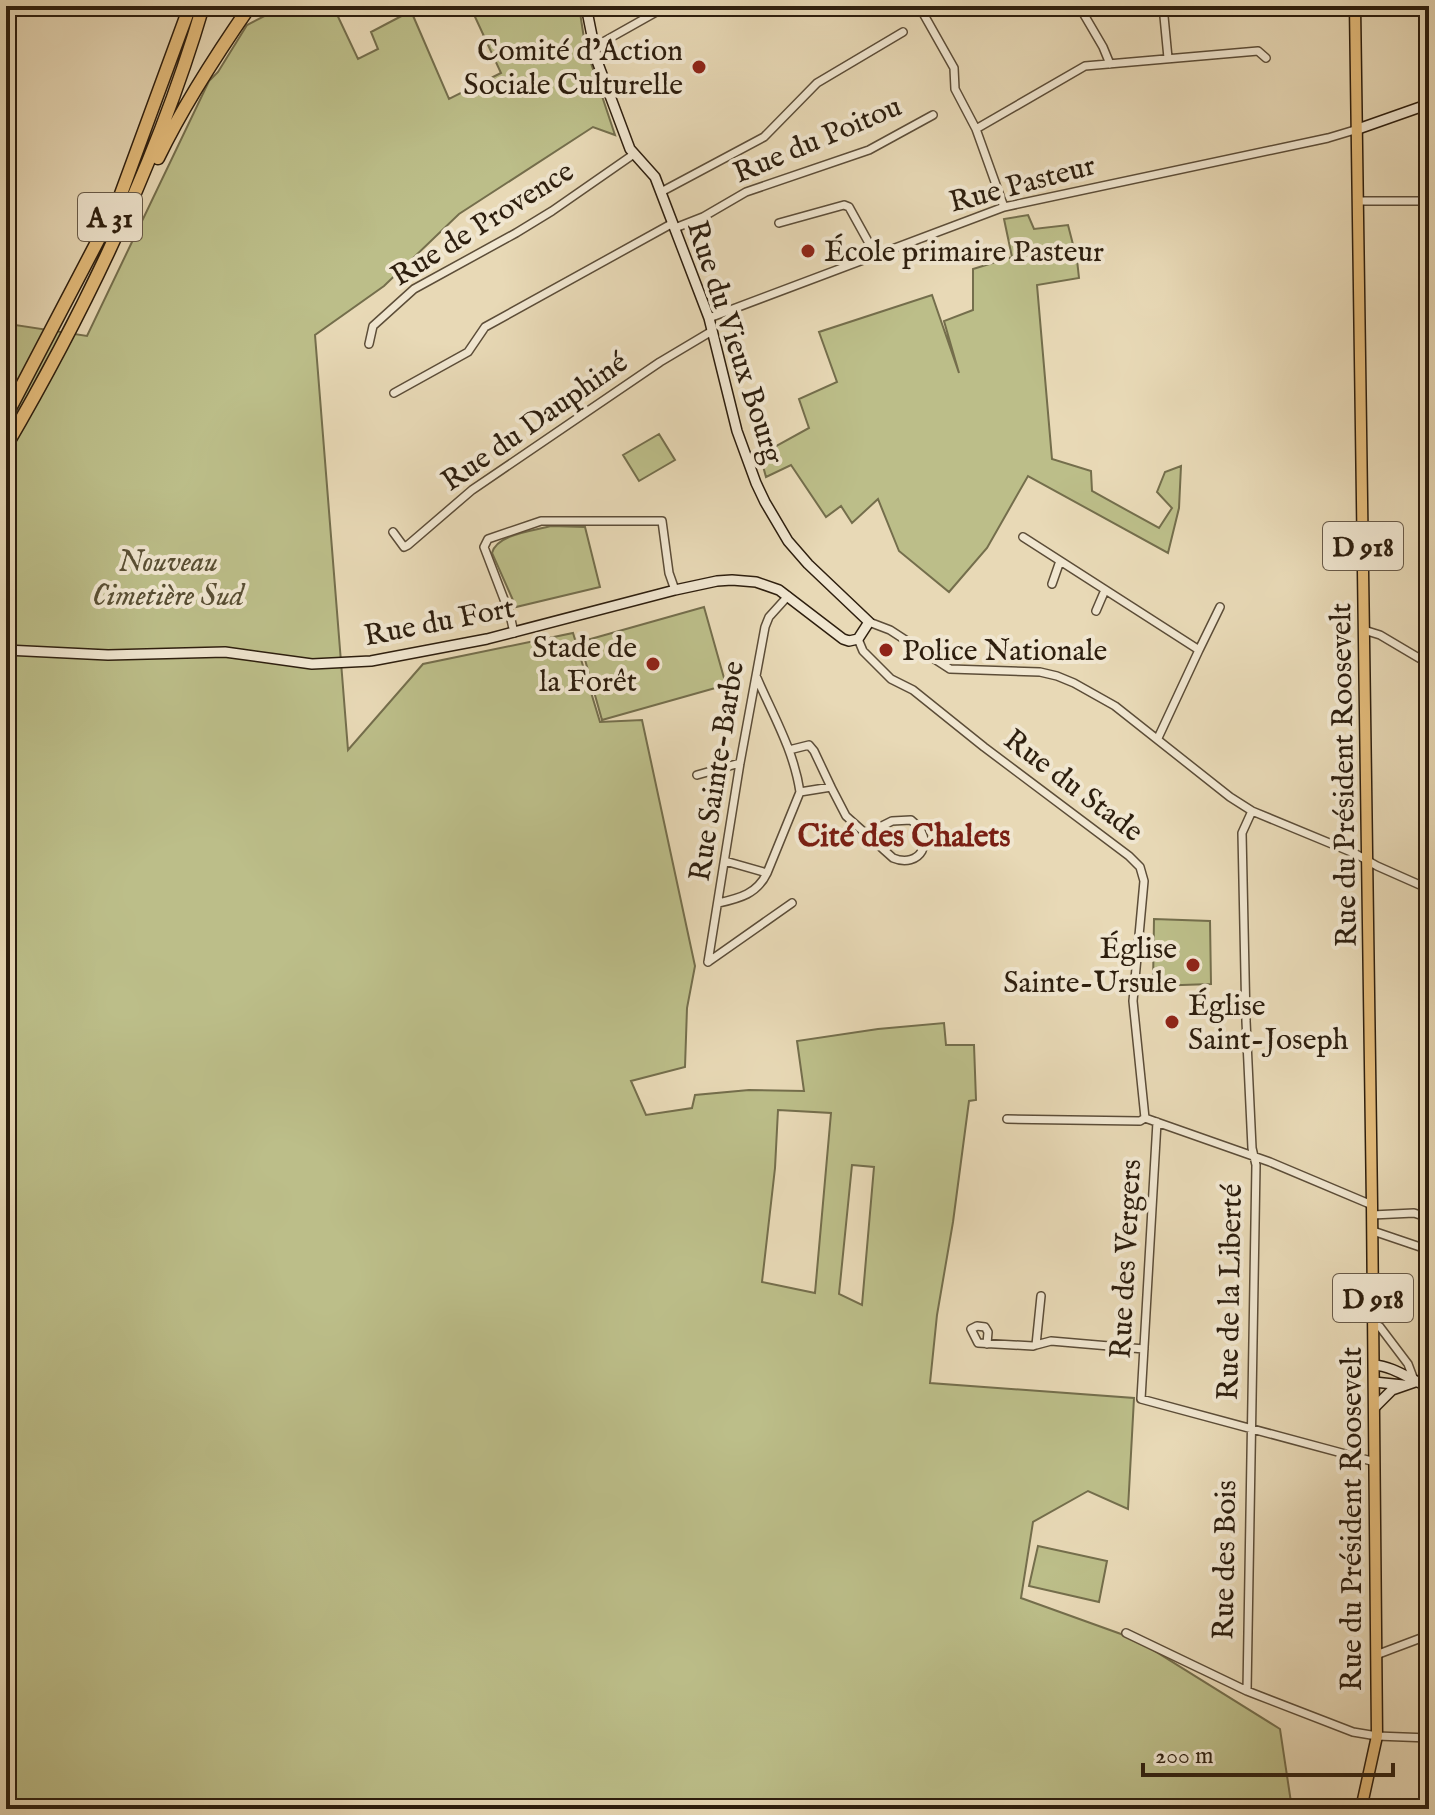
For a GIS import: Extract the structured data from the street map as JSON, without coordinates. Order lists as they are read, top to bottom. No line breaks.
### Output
{"streets":{"highway":["A 31"],"main road":["D 918","Rue du Président Roosevelt"],"street":["Rue du Poitou","Rue Pasteur","Rue de Provence","Rue du Vieux Bourg","Rue du Dauphiné","Rue du Fort","Rue Sainte-Barbe","Rue du Stade","Rue des Vergers","Rue de la Liberté","Rue des Bois"]},"crossings":[["Rue du Poitou","Rue du Vieux Bourg"],["Rue Pasteur","Rue du Vieux Bourg"],["Rue Pasteur","Rue du Président Roosevelt"],["Rue de Provence","Rue du Vieux Bourg"],["Rue du Vieux Bourg","Rue du Dauphiné"],["D 918","Rue du Président Roosevelt"],["Rue du Fort","Rue Sainte-Barbe"],["Rue du Fort","Rue du Stade"],["Rue des Vergers","Rue de la Liberté"],["Rue des Vergers","Rue des Bois"],["Rue de la Liberté","Rue des Bois"]],"districts":["Cité des Chalets"],"parks":["Nouveau Cimetière Sud"],"places":["Comité d’Action Sociale Culturelle","École primaire Pasteur","Police Nationale","Stade de la Forêt","Église Sainte-Ursule","Église Saint-Joseph"],"scale_bar":"200 m"}
